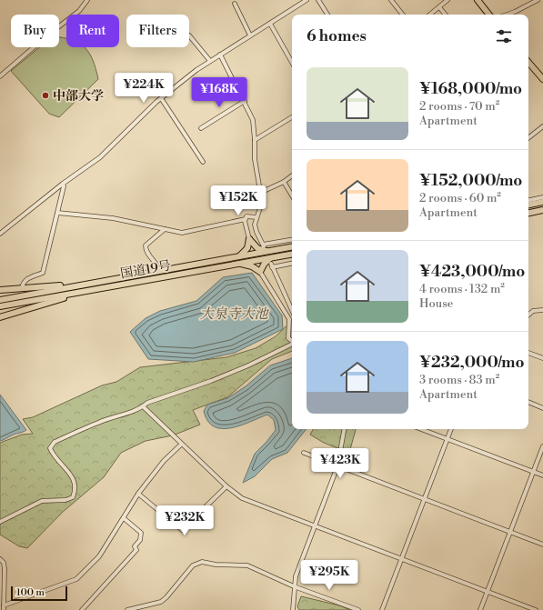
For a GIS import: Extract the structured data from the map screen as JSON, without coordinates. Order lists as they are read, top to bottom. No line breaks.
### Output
{"streets":{"highway":["国道19号"]},"water":["大泉寺大池"],"places":["中部大学"],"scale_bar":"100 m","page":{"chip":["Buy","Rent","Filters"],"heading":"6 homes","list":[{"name":"¥168,000/mo","note":"2 rooms · 70 m² · Apartment"},{"name":"¥152,000/mo","note":"2 rooms · 60 m² · Apartment"},{"name":"¥423,000/mo","note":"4 rooms · 132 m² · House"},{"name":"¥232,000/mo","note":"3 rooms · 83 m² · Apartment"}],"price":["¥224K","¥168K","¥152K","¥423K","¥232K","¥295K"],"scale":"100 m"}}
